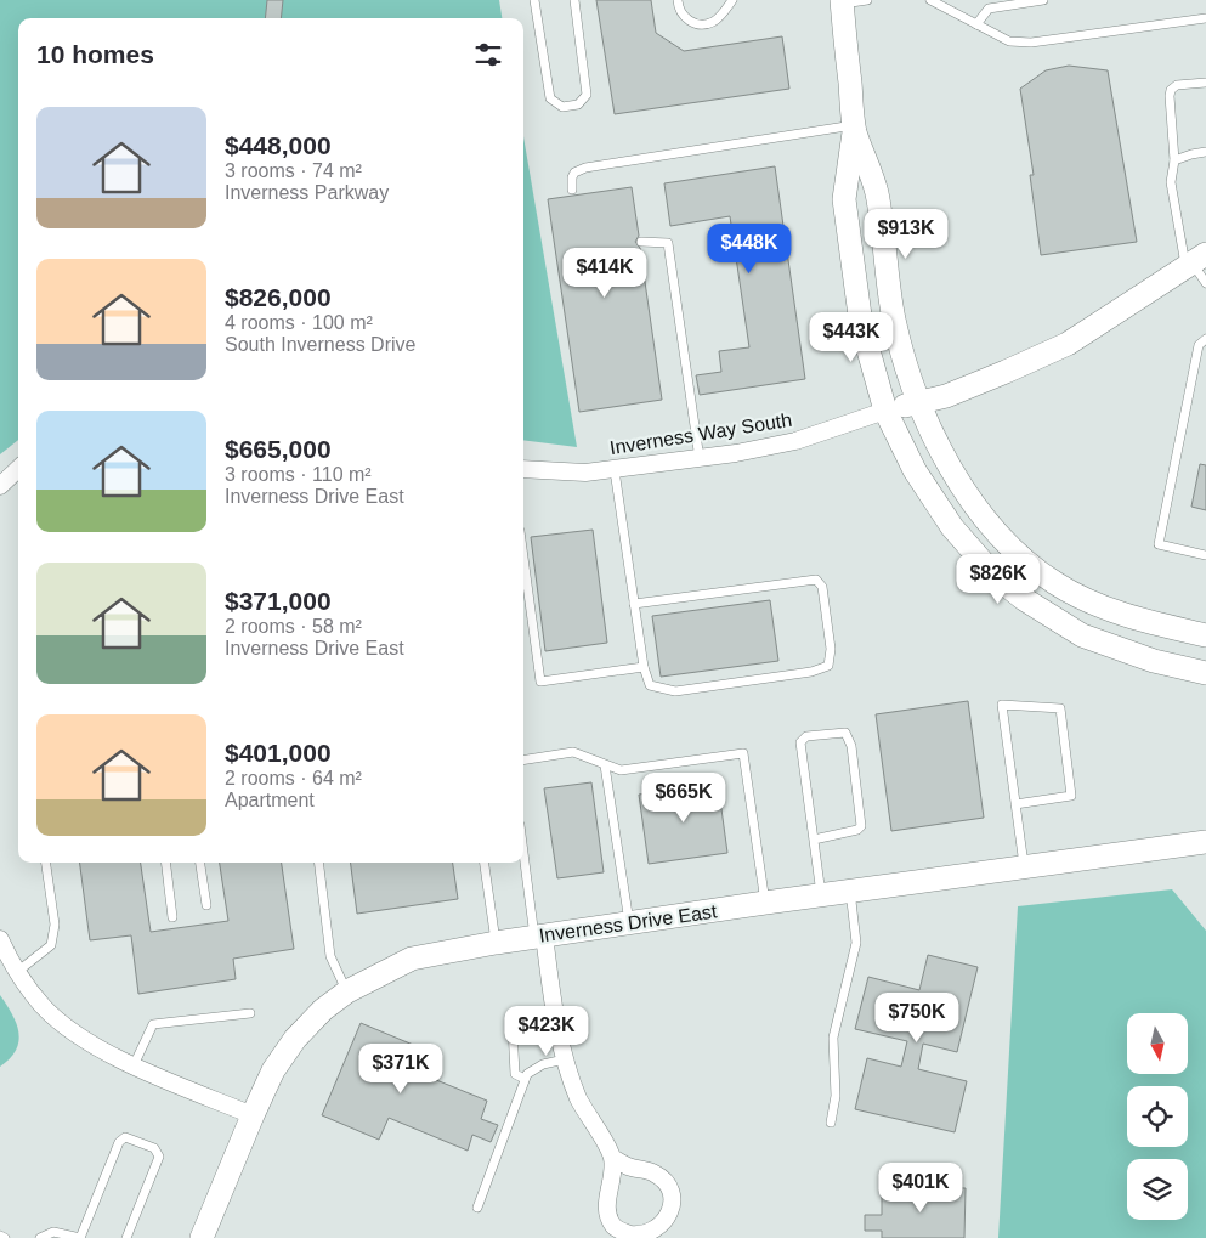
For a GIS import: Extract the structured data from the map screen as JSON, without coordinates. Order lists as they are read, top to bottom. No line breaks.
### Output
{"streets":{"main road":["Inverness Drive East"],"street":["Inverness Way South"]},"north":"bottom","page":{"heading":"10 homes","list":[{"name":"$448,000","note":"3 rooms · 74 m² · Inverness Parkway"},{"name":"$826,000","note":"4 rooms · 100 m² · South Inverness Drive"},{"name":"$665,000","note":"3 rooms · 110 m² · Inverness Drive East"},{"name":"$371,000","note":"2 rooms · 58 m² · Inverness Drive East"},{"name":"$401,000","note":"2 rooms · 64 m² · Apartment"}],"price":["$913K","$448K","$414K","$443K","$826K","$665K","$750K","$423K","$371K","$401K"]}}
